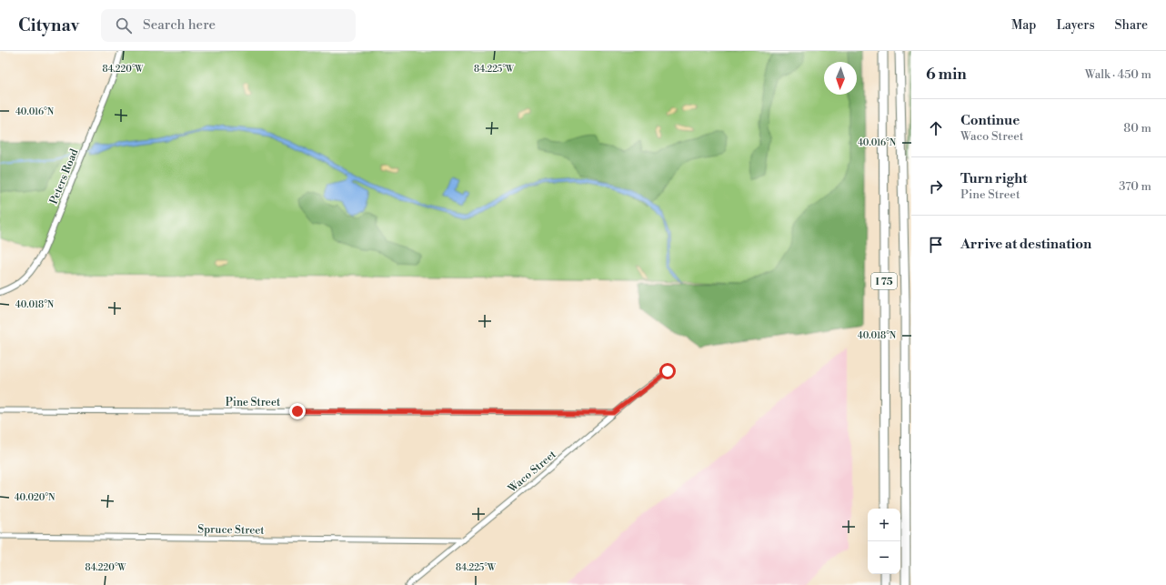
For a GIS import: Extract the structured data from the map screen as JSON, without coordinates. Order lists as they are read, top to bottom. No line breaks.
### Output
{"streets":{"highway":["I 75"],"street":["Peters Road","Pine Street","Waco Street","Spruce Street"]},"crossings":[["Pine Street","Waco Street"],["Waco Street","Spruce Street"]],"north":"bottom","page":{"header":"Citynav","search":"Search here","nav":["Map","Layers","Share"],"heading":["6 min","Walk · 450 m"],"list":[["Continue","Waco Street","80 m"],["Turn right","Pine Street","370 m"],"Arrive at destination"],"map_buttons":["+","−"]},"coordinates":["84.220°W","84.225°W","40.016°N","40.018°N","40.020°N"]}
